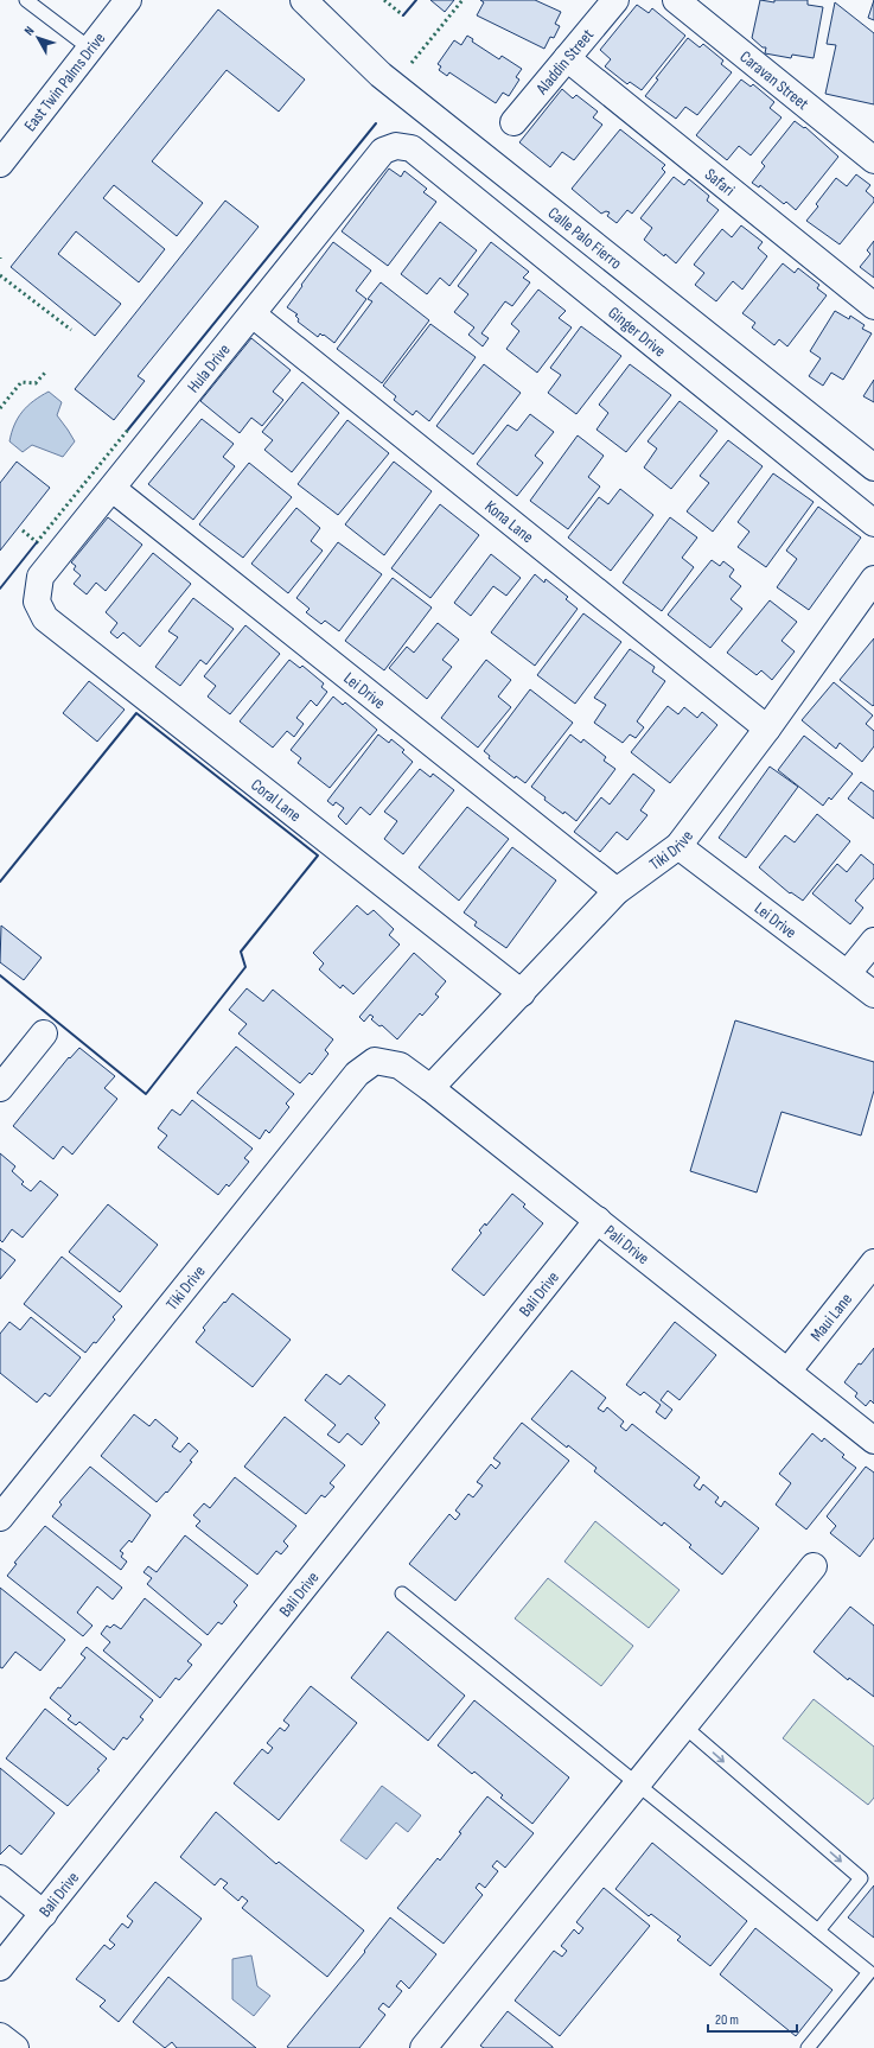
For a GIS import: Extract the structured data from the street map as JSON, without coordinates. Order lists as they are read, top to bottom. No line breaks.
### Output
{"streets":{"street":["Aladdin Street","Caravan Street","East Twin Palms Drive","Safari","Calle Palo Fierro","Ginger Drive","Hula Drive","Kona Lane","Lei Drive","Coral Lane","Tiki Drive","Pali Drive","Bali Drive","Maui Lane"]},"crossings":[["Aladdin Street","Safari"],["Ginger Drive","Hula Drive"],["Hula Drive","Kona Lane"],["Hula Drive","Lei Drive"],["Hula Drive","Coral Lane"],["Kona Lane","Tiki Drive"],["Lei Drive","Tiki Drive"],["Coral Lane","Tiki Drive"],["Tiki Drive","Pali Drive"],["Pali Drive","Bali Drive"],["Pali Drive","Maui Lane"]],"scale_bar":"20 m","north":"top left"}
